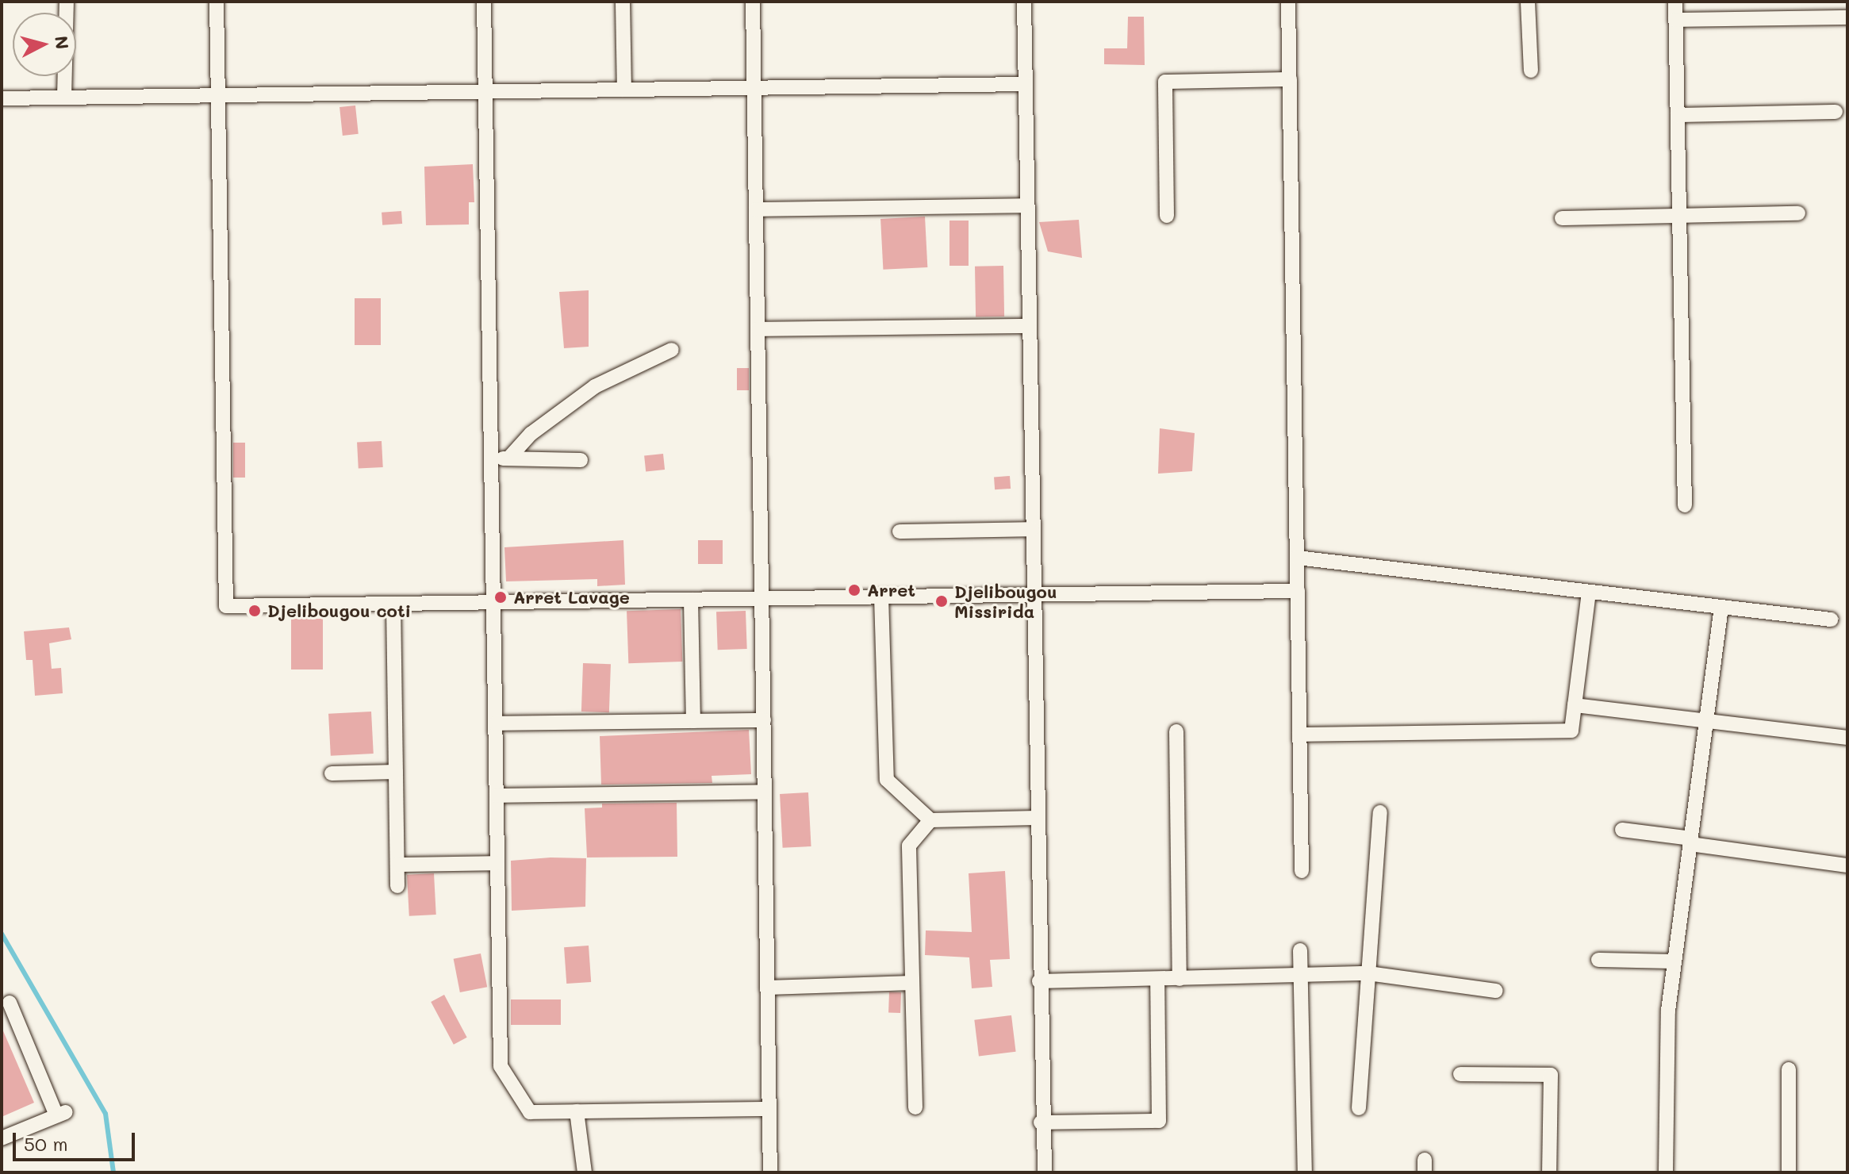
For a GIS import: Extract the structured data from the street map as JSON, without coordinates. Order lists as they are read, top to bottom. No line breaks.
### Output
{"places":["Arret","Arret Lavage","Djelibougou Missirida","Djelibougou coti"],"scale_bar":"50 m","north":"right"}
